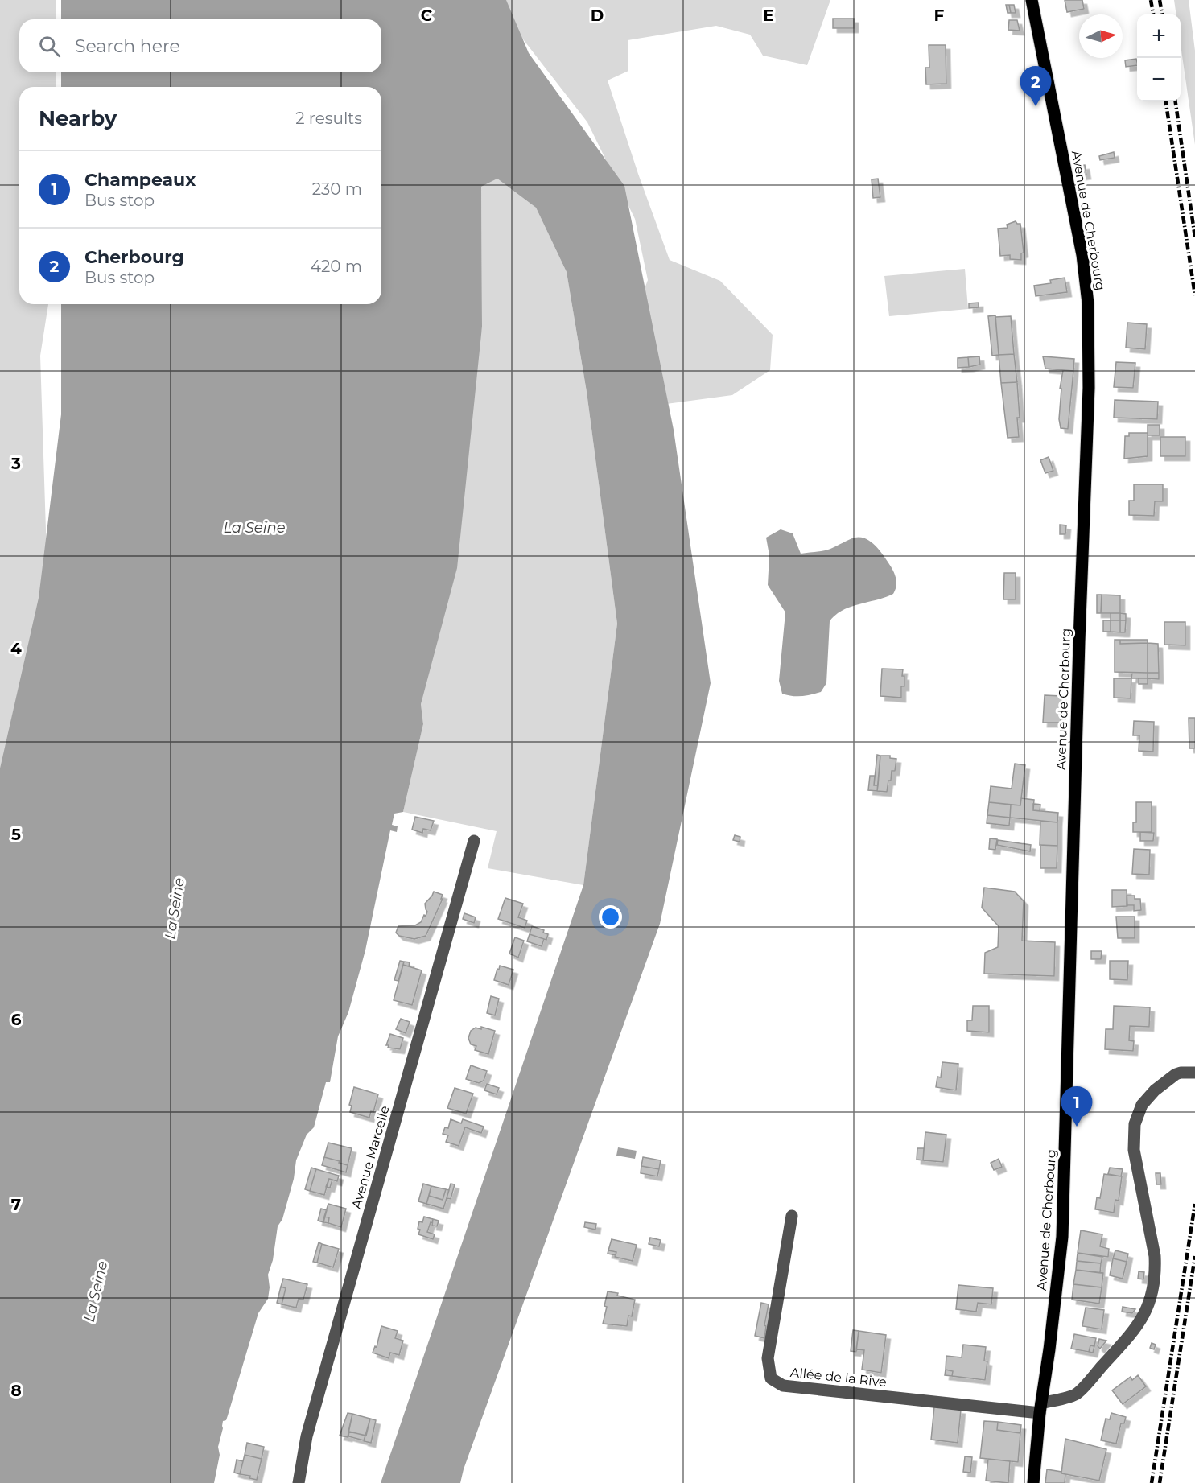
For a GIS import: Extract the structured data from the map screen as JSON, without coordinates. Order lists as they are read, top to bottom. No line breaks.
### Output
{"streets":{"main road":["Avenue de Cherbourg"],"street":["Avenue Marcelle","Allée de la Rive"]},"crossings":[["Avenue de Cherbourg","Allée de la Rive"]],"water":["La Seine"],"north":"right","page":{"map_buttons":["+","−"],"search":"Search here","pins":["2","1"],"heading":["Nearby","2 results"],"list":[{"mark":"1","name":"Champeaux","note":"Bus stop","value":"230 m"},{"mark":"2","name":"Cherbourg","note":"Bus stop","value":"420 m"}]},"grid":{"columns":["C","D","E","F"],"rows":["3","4","5","6","7","8"]}}
